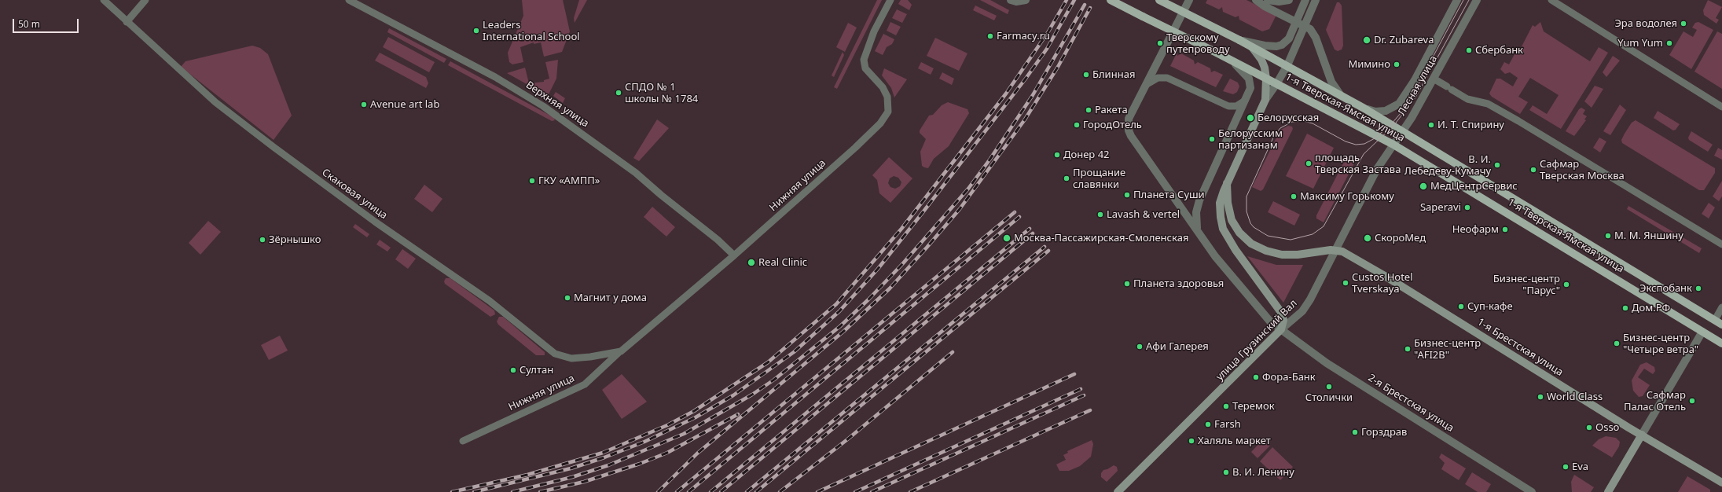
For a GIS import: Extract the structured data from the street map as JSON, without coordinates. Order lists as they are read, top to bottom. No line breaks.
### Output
{"streets":{"main road":["1-я Тверская-Ямская улица","улица Грузинский Вал","1-я Брестская улица"],"street":["Лесная улица","Верхняя улица","Нижняя улица","Скаковая улица","2-я Брестская улица"]},"crossings":[["Лесная улица","1-я Тверская-Ямская улица"],["Лесная улица","улица Грузинский Вал"],["Верхняя улица","Нижняя улица"],["1-я Тверская-Ямская улица","улица Грузинский Вал"],["Нижняя улица","Скаковая улица"],["улица Грузинский Вал","1-я Брестская улица"],["улица Грузинский Вал","2-я Брестская улица"]],"places":["Эра водолея","Leaders International School","Farmacy.ru","Dr. Zubareva","Тверскому путепроводу","Yum Yum","Сбербанк","Мимино","Блинная","СПДО № 1 школы № 1784","Avenue art lab","Ракета","Белорусская","ГородОтель","И. Т. Спирину","Белорусским партизанам","Донер 42","площадь Тверская Застава","В. И. Лебедеву-Кумачу","Сафмар Тверская Москва","Прощание славянки","ГКУ «АМПП»","МедЦентрСервис","Планета Суши","Максиму Горькому","Saperavi","Lavash & vertel","Неофарм","М. М. Яншину","Москва-Пассажирская-Смоленская","СкороМед","Зёрнышко","Real Clinic","Custos Hotel Tverskaya","Планета здоровья","Бизнес-центр \"Парус\"","Экспобанк","Магнит у дома","Суп-кафе","Дом.РФ","Бизнес-центр \"Четыре ветра\"","Афи Галерея","Бизнес-центр \"AFI2B\"","Султан","Фора-Банк","Столички","World Class","Сафмар Палас Отель","Теремок","Farsh","Osso","Горздрав","Халяль маркет","Eva","В. И. Ленину"],"scale_bar":"50 m"}
